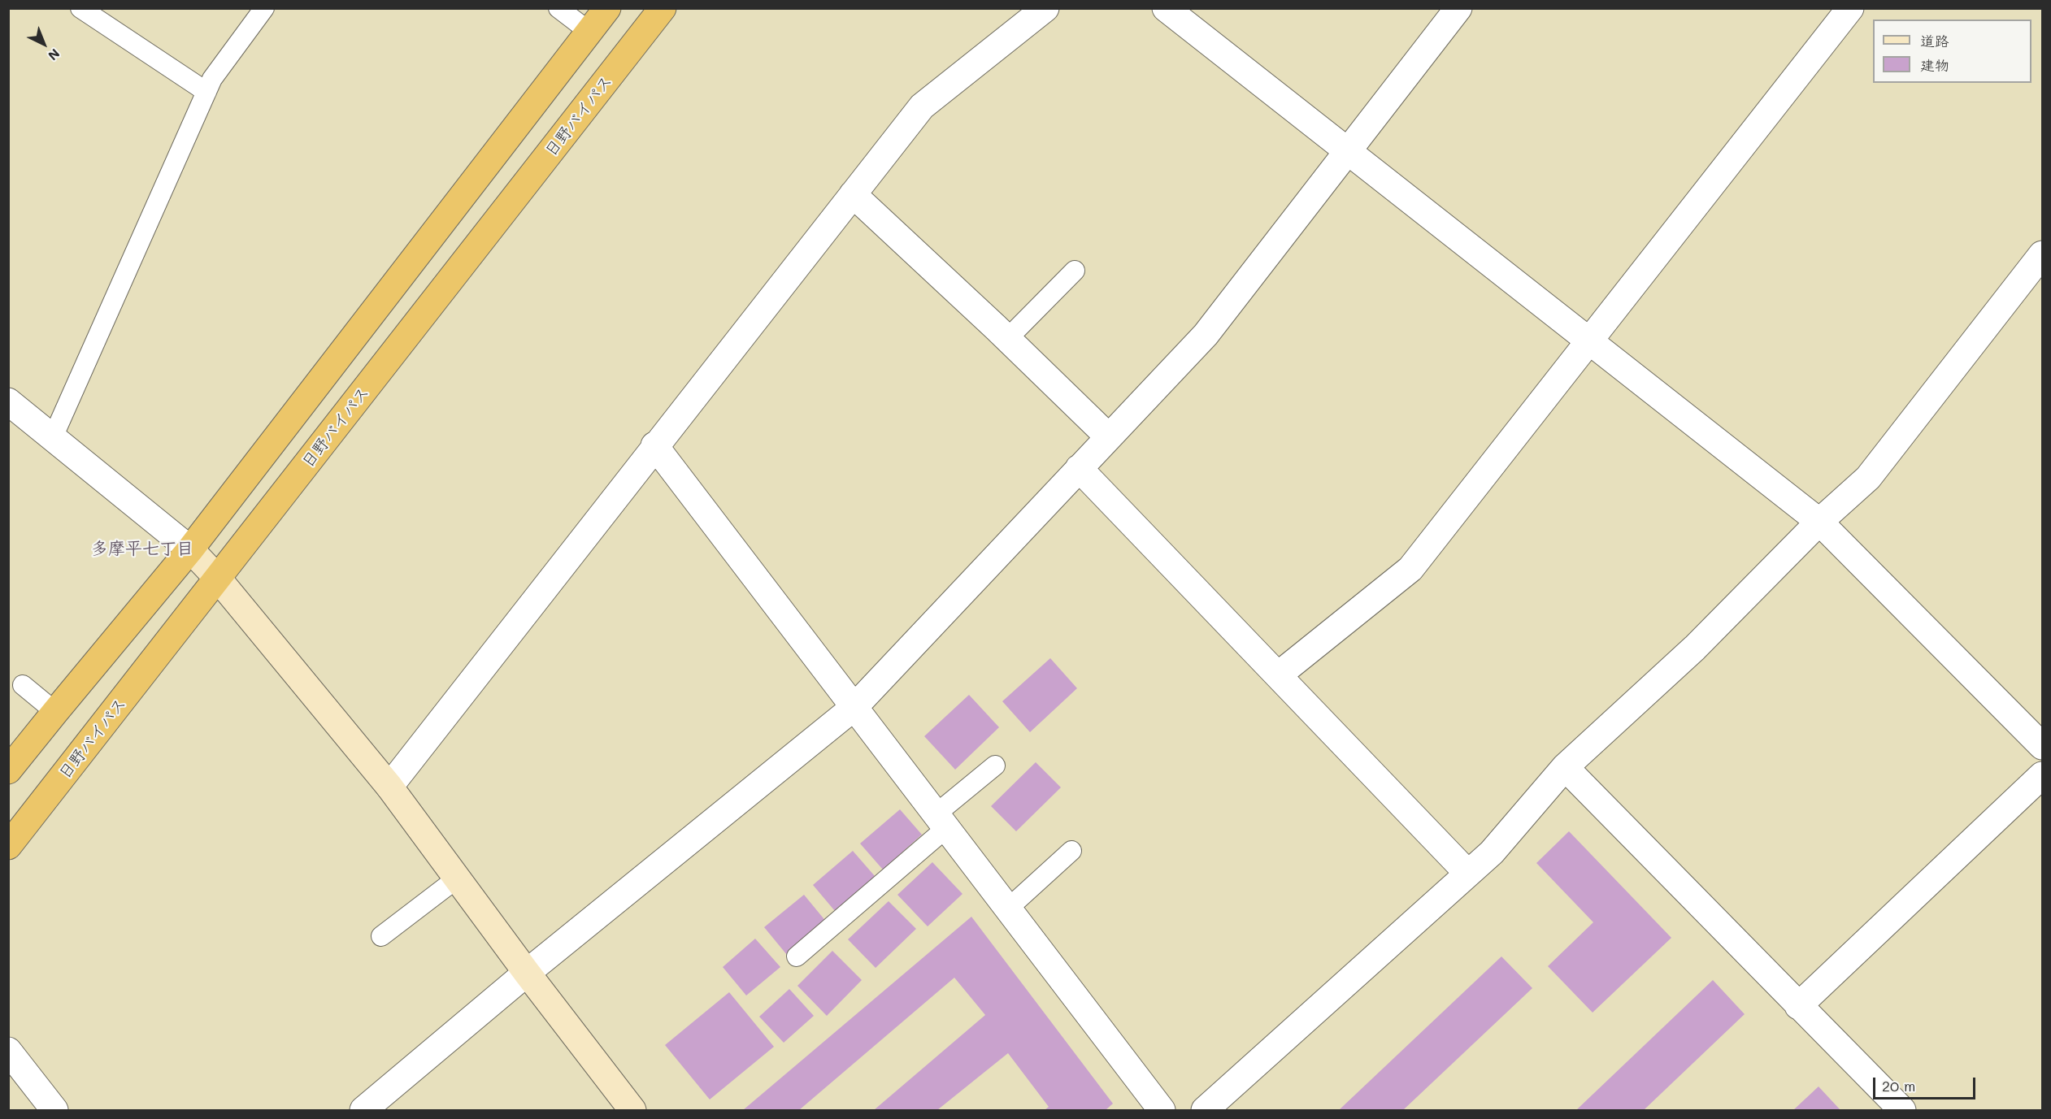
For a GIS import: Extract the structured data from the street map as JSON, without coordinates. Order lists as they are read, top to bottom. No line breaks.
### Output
{"streets":{"highway":["日野バイパス"]},"districts":["多摩平七丁目"],"legend":["道路","建物"],"scale_bar":"20 m","north":"bottom right"}
